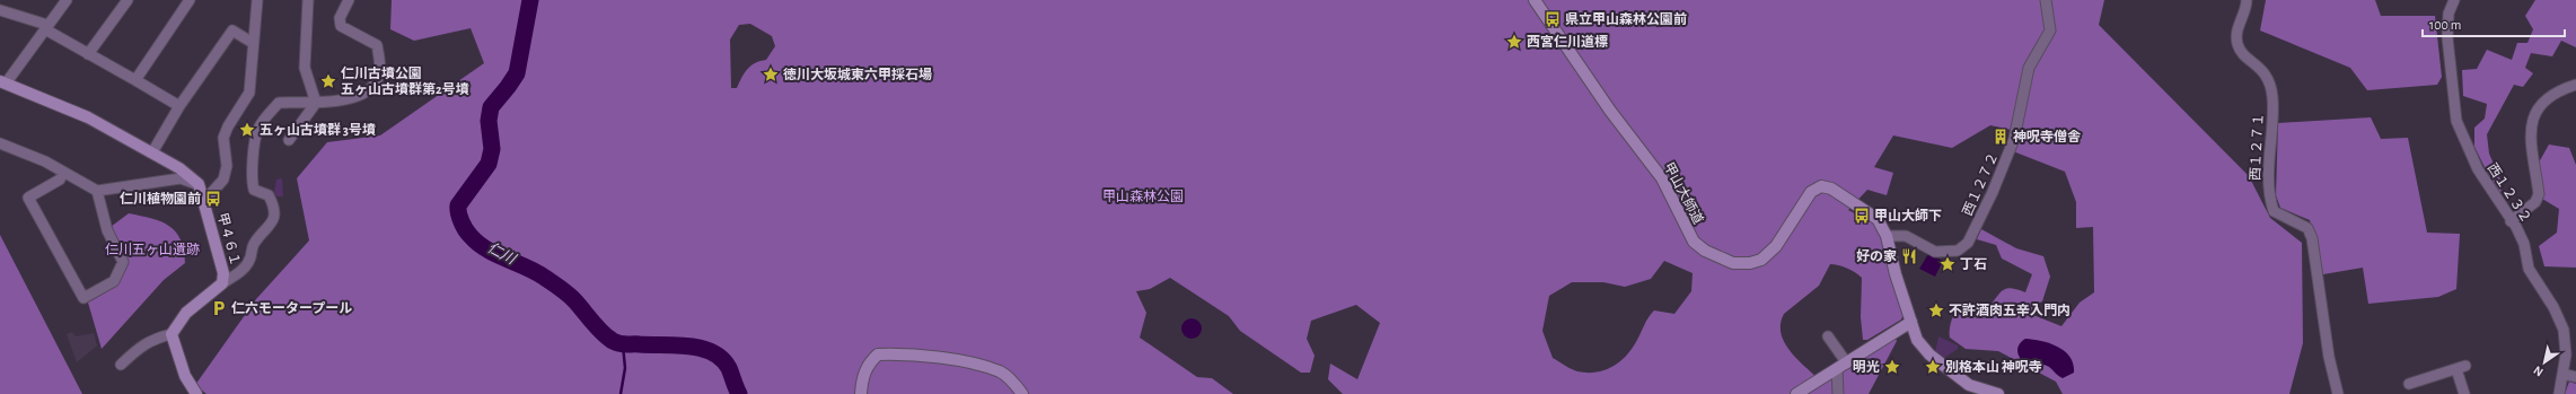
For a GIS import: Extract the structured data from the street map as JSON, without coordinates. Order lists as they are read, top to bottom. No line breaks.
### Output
{"streets":{"street":["西１２７１","西１２７２","甲山大師道","西１２３２","甲４６１"]},"crossings":[["西１２７２","甲山大師道"]],"water":["仁川"],"parks":["甲山森林公園","仁川五ヶ山遺跡"],"places":{"bus stop":["県立甲山森林公園前","仁川植物園前","甲山大師下"],"place":["西宮仁川道標","徳川大坂城東六甲採石場","仁川古墳公園 五ヶ山古墳群第2号墳","五ヶ山古墳群 3号墳","丁石","不許酒肉五辛入門内","明光","別格本山 神呪寺"],"building":["神呪寺僧舎"],"restaurant":["好の家"],"parking":["仁六モータープール"]},"scale_bar":"100 m","north":"bottom left"}
